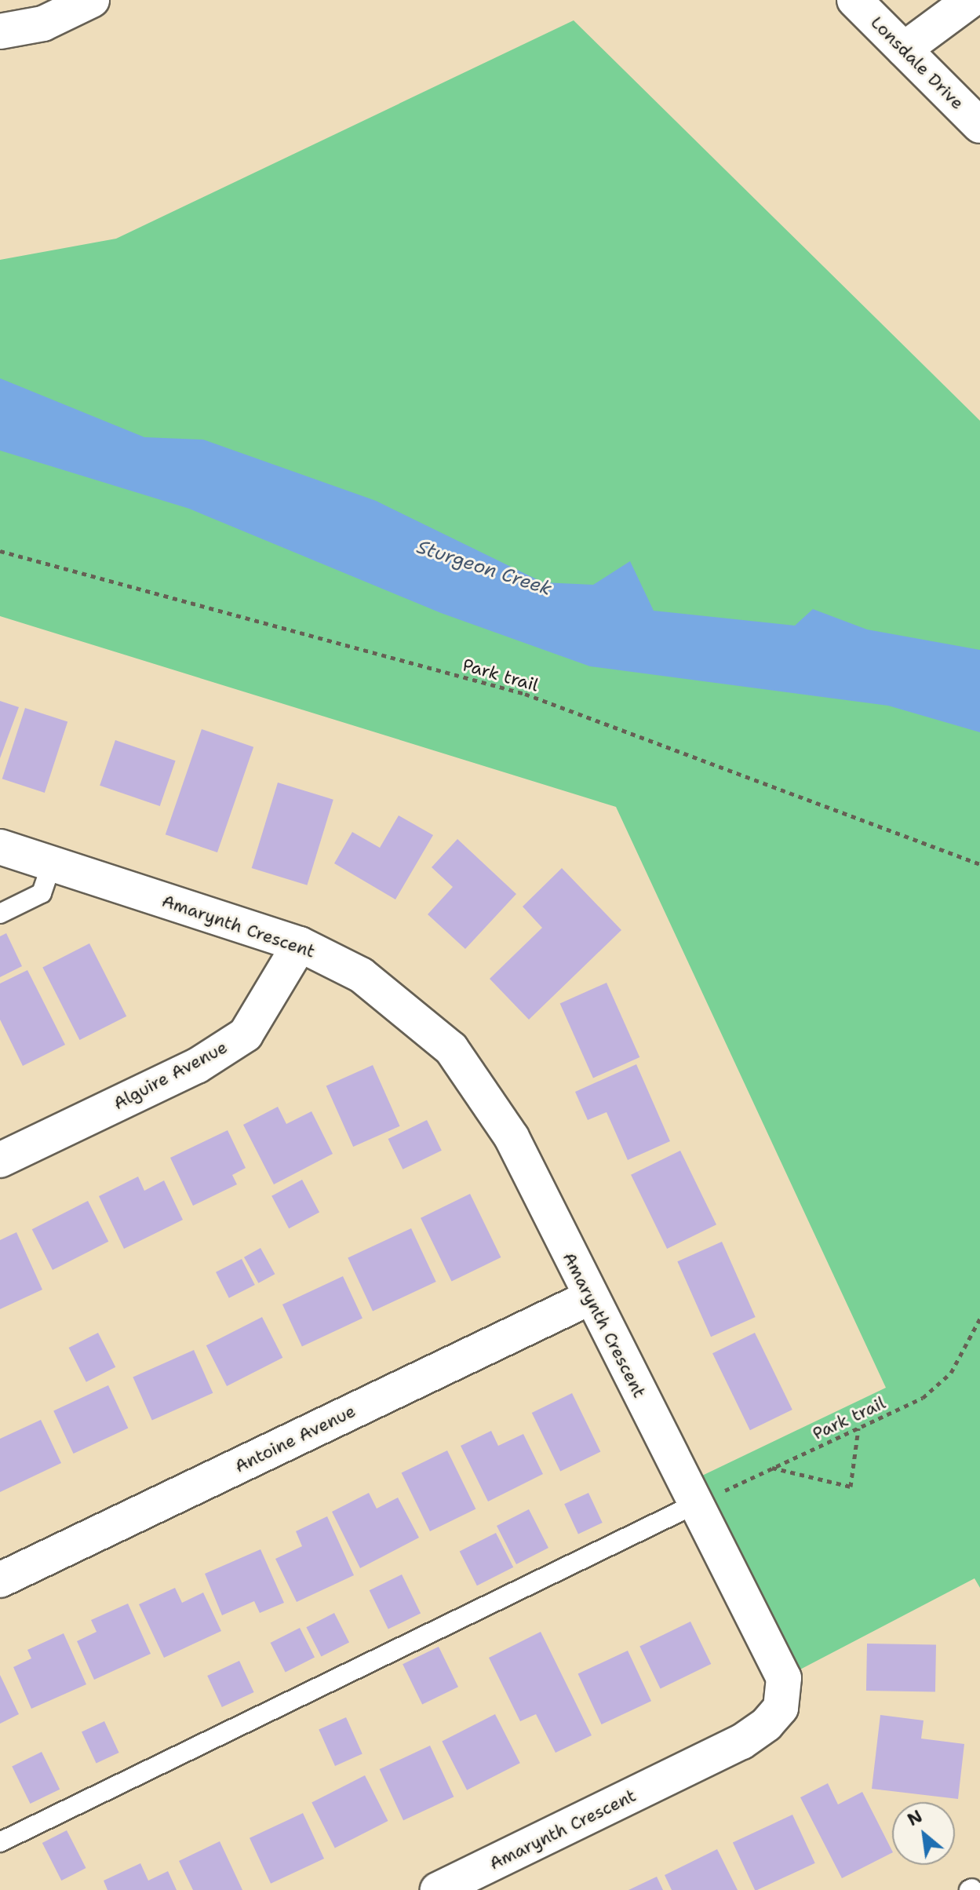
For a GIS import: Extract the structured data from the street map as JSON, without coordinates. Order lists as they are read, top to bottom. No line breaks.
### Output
{"streets":{"street":["Lonsdale Drive","Amarynth Crescent","Alguire Avenue","Antoine Avenue"],"path":["Park trail"]},"crossings":[["Park trail","Amarynth Crescent"],["Amarynth Crescent","Alguire Avenue"],["Amarynth Crescent","Antoine Avenue"]],"water":["Sturgeon Creek"],"north":"top left"}
